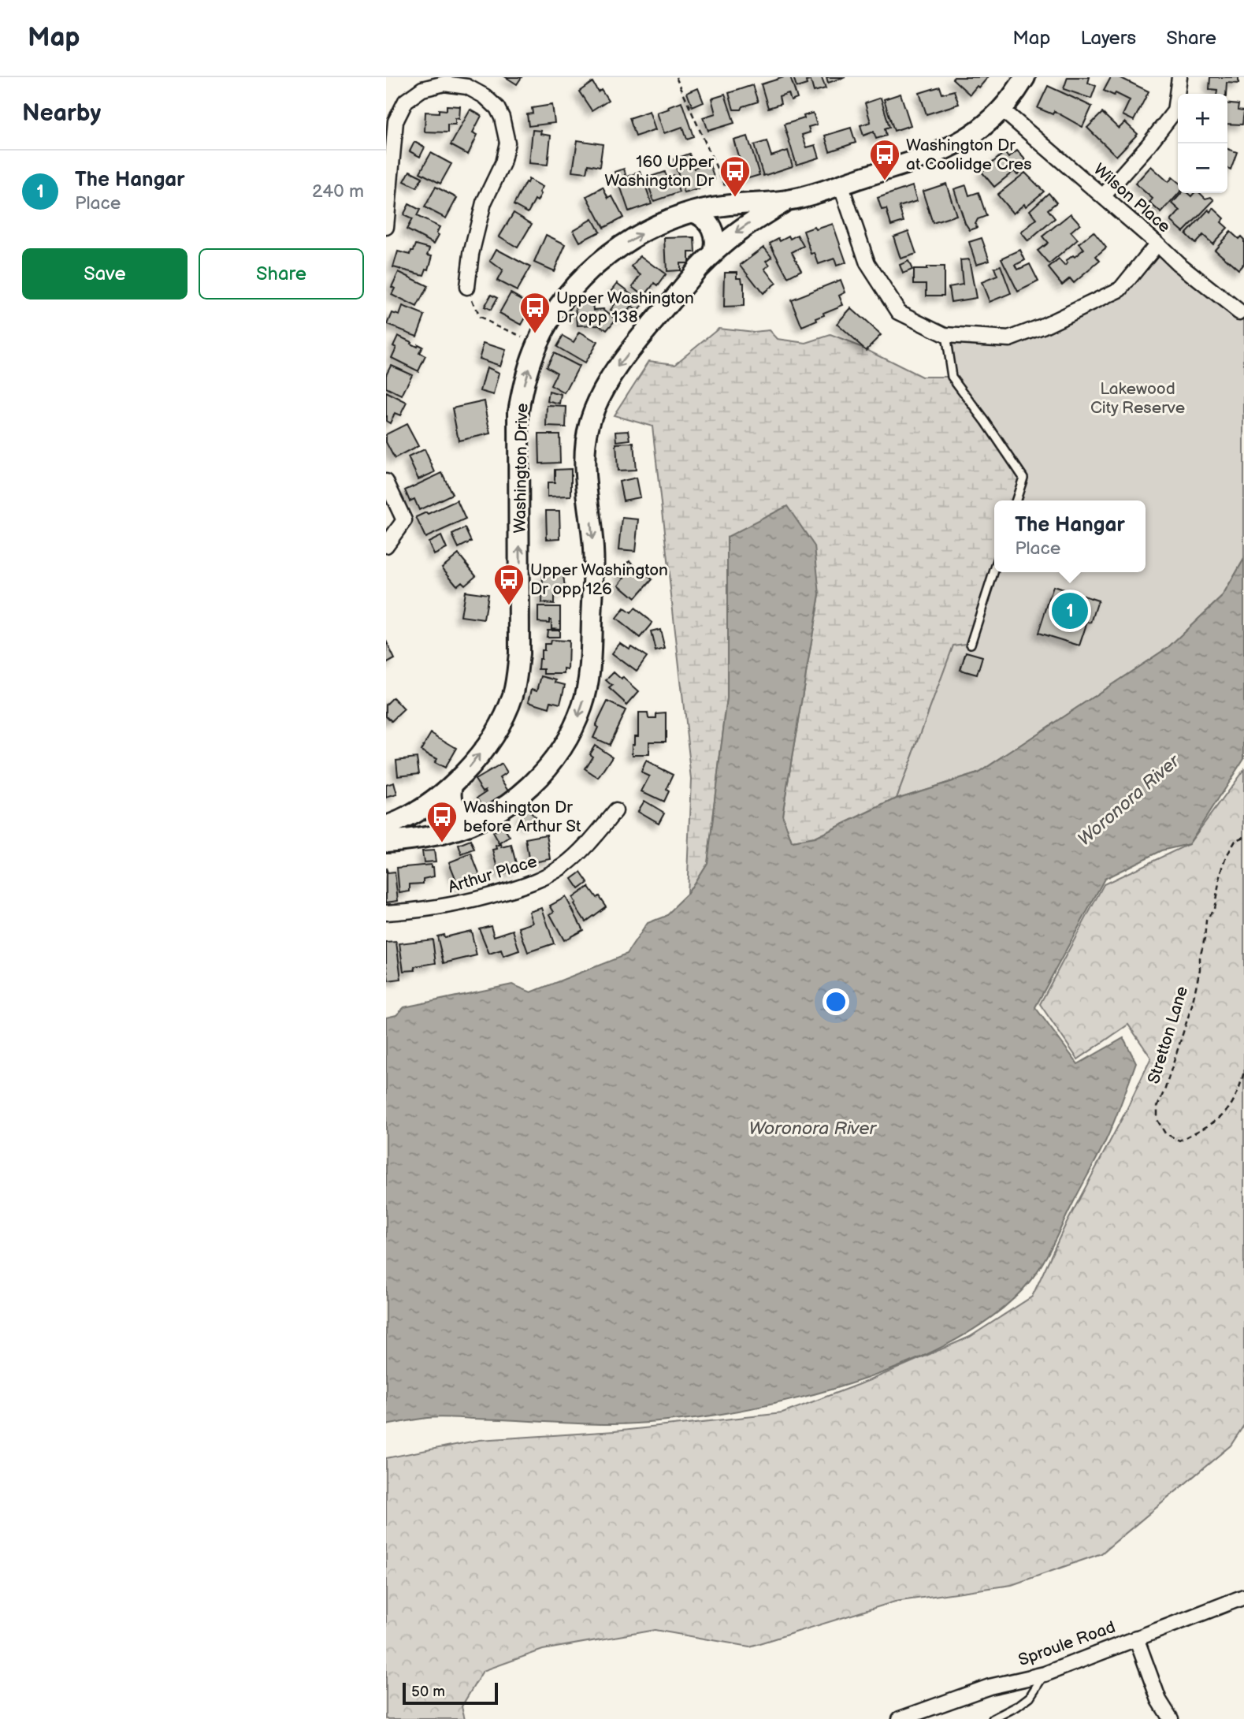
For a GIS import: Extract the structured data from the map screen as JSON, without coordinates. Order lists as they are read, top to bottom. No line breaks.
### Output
{"streets":{"street":["Wilson Place","Washington Drive","Arthur Place","Sproule Road"],"path":["Stretton Lane"]},"crossings":[["Wilson Place","Washington Drive"]],"water":["Woronora River"],"parks":["Lakewood City Reserve"],"places":{"bus stop":["Washington Dr at Coolidge Cres","160 Upper Washington Dr","Upper Washington Dr opp 138","Upper Washington Dr opp 126","Washington Dr before Arthur St"]},"scale_bar":"50 m","page":{"header":"Map","nav":["Map","Layers","Share"],"heading":"Nearby","map_buttons":["+","−"],"list":[{"mark":"1","name":"The Hangar","note":"Place","value":"240 m"}],"buttons":["Save","Share"],"popup":["The Hangar","Place"],"pins":"1","scale":"50 m"}}
